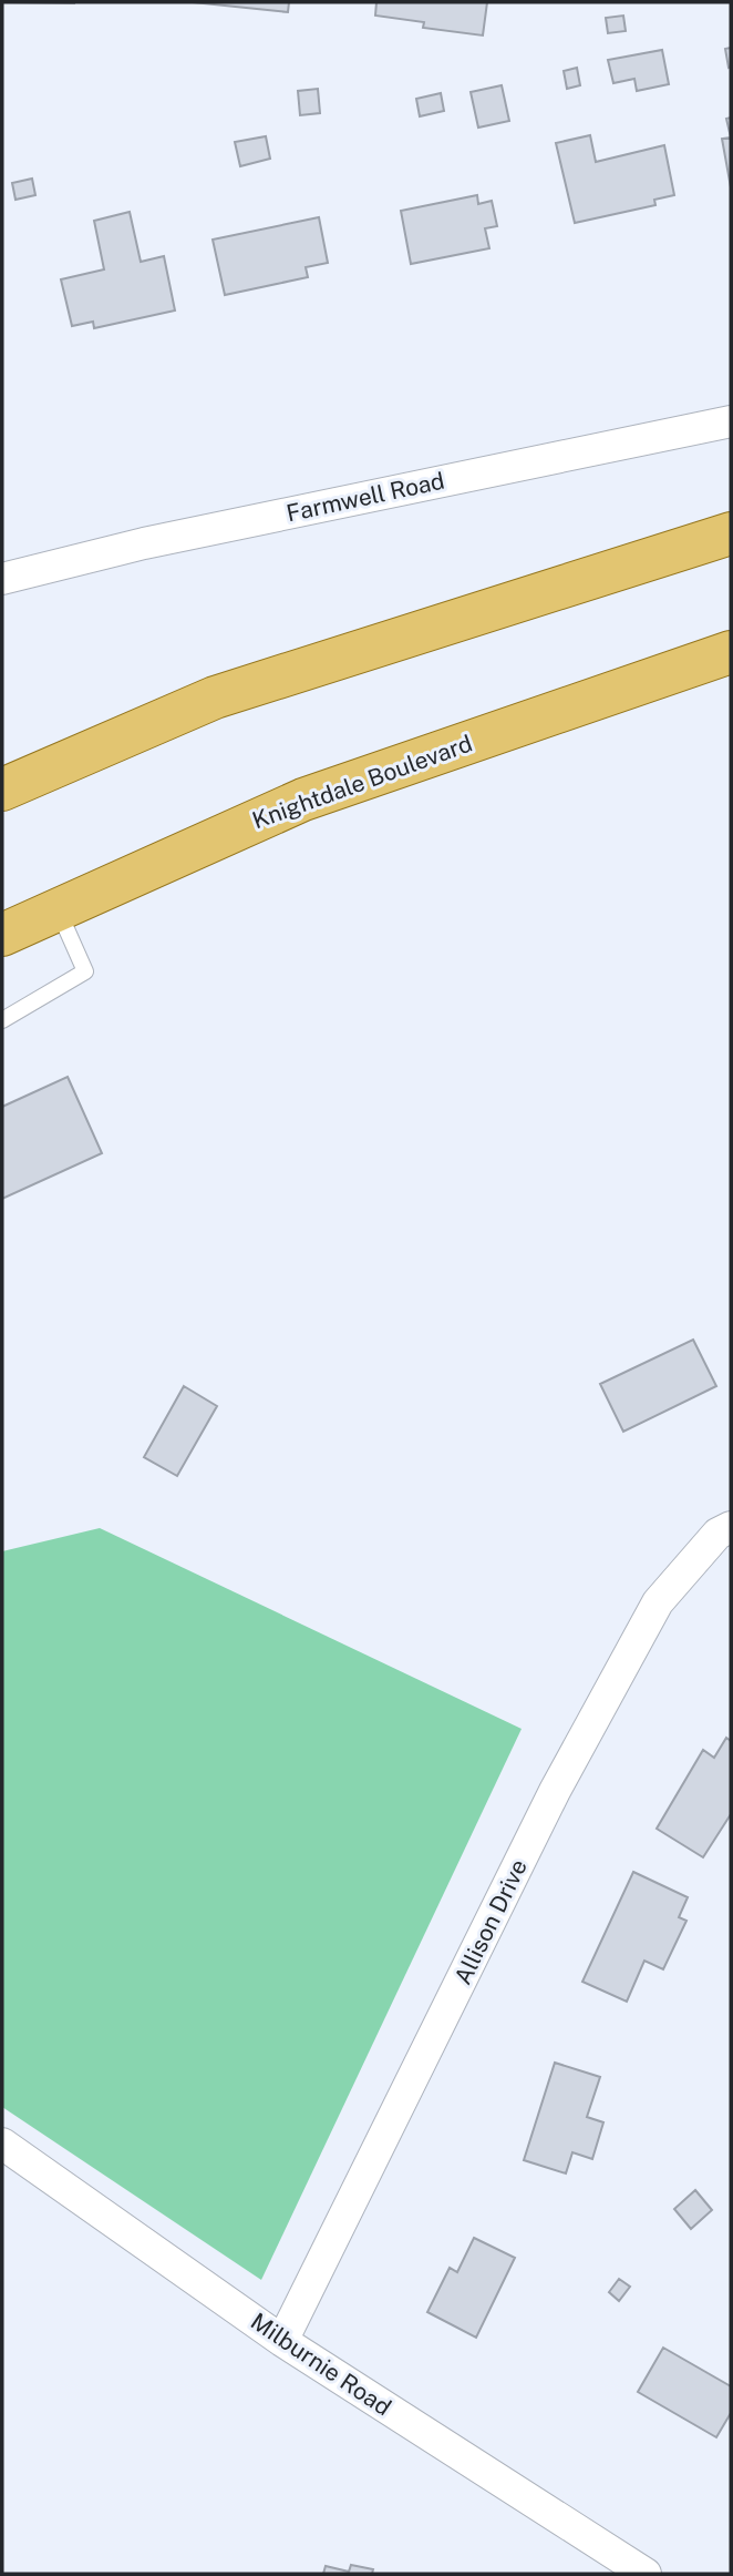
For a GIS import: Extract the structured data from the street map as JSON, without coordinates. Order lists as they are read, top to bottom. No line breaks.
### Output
{"streets":{"main road":["Knightdale Boulevard"],"street":["Farmwell Road","Allison Drive","Milburnie Road"]},"crossings":[["Allison Drive","Milburnie Road"]]}
